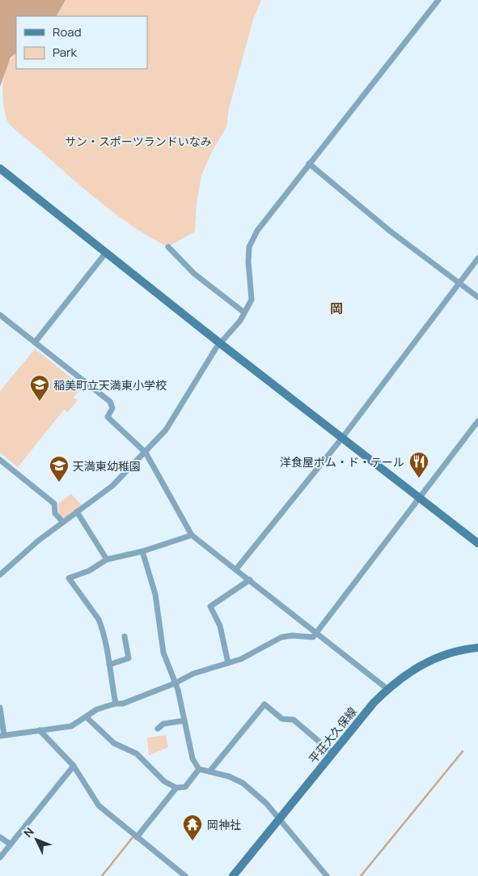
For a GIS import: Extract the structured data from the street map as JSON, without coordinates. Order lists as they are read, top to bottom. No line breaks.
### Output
{"streets":{"street":["平荘大久保線"]},"districts":["岡"],"parks":["サン・スポーツランドいなみ"],"places":{"school or university":["稲美町立天満東小学校","天満東幼稚園"],"restaurant":["洋食屋ポム・ド・テール"],"temple":["岡神社"]},"legend":["Road","Park"],"north":"top left"}
